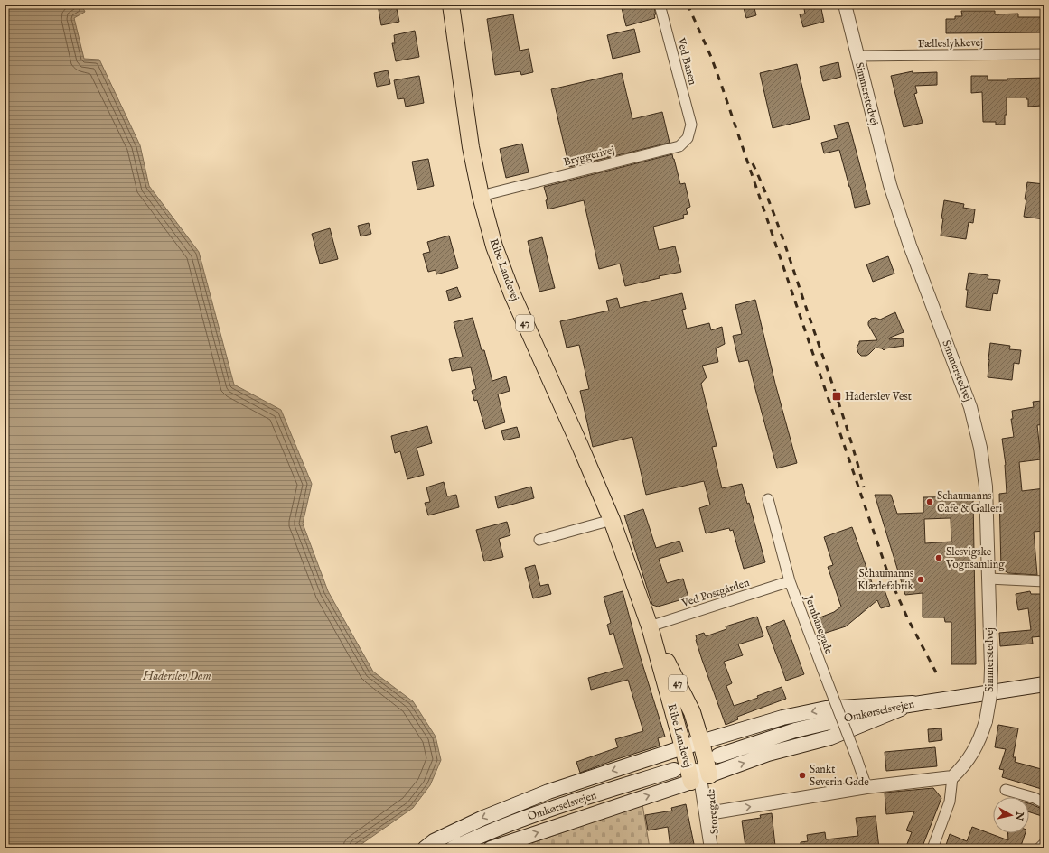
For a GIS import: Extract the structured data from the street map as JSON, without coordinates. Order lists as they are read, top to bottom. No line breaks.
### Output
{"streets":{"main road":["Ribe Landevej","47","Omkørselsvejen"],"street":["Fælleslykkevej","Ved Banen","Simmerstedvej","Bryggerivej","Ved Postgården","Jernbanegade","Storegade"]},"crossings":[["Fælleslykkevej","Simmerstedvej"],["Ved Banen","Bryggerivej"],["Bryggerivej","Ribe Landevej"],["Ribe Landevej","Ved Postgården"],["Ribe Landevej","Storegade"],["Ved Postgården","Jernbanegade"]],"water":["Haderslev Dam"],"places":{"transit":["Haderslev Vest"],"other":["Schaumanns Cafe & Galleri","Slesvigske Vognsamling","Schaumanns Klædefabrik","Sankt Severin Gade"]},"north":"right"}
